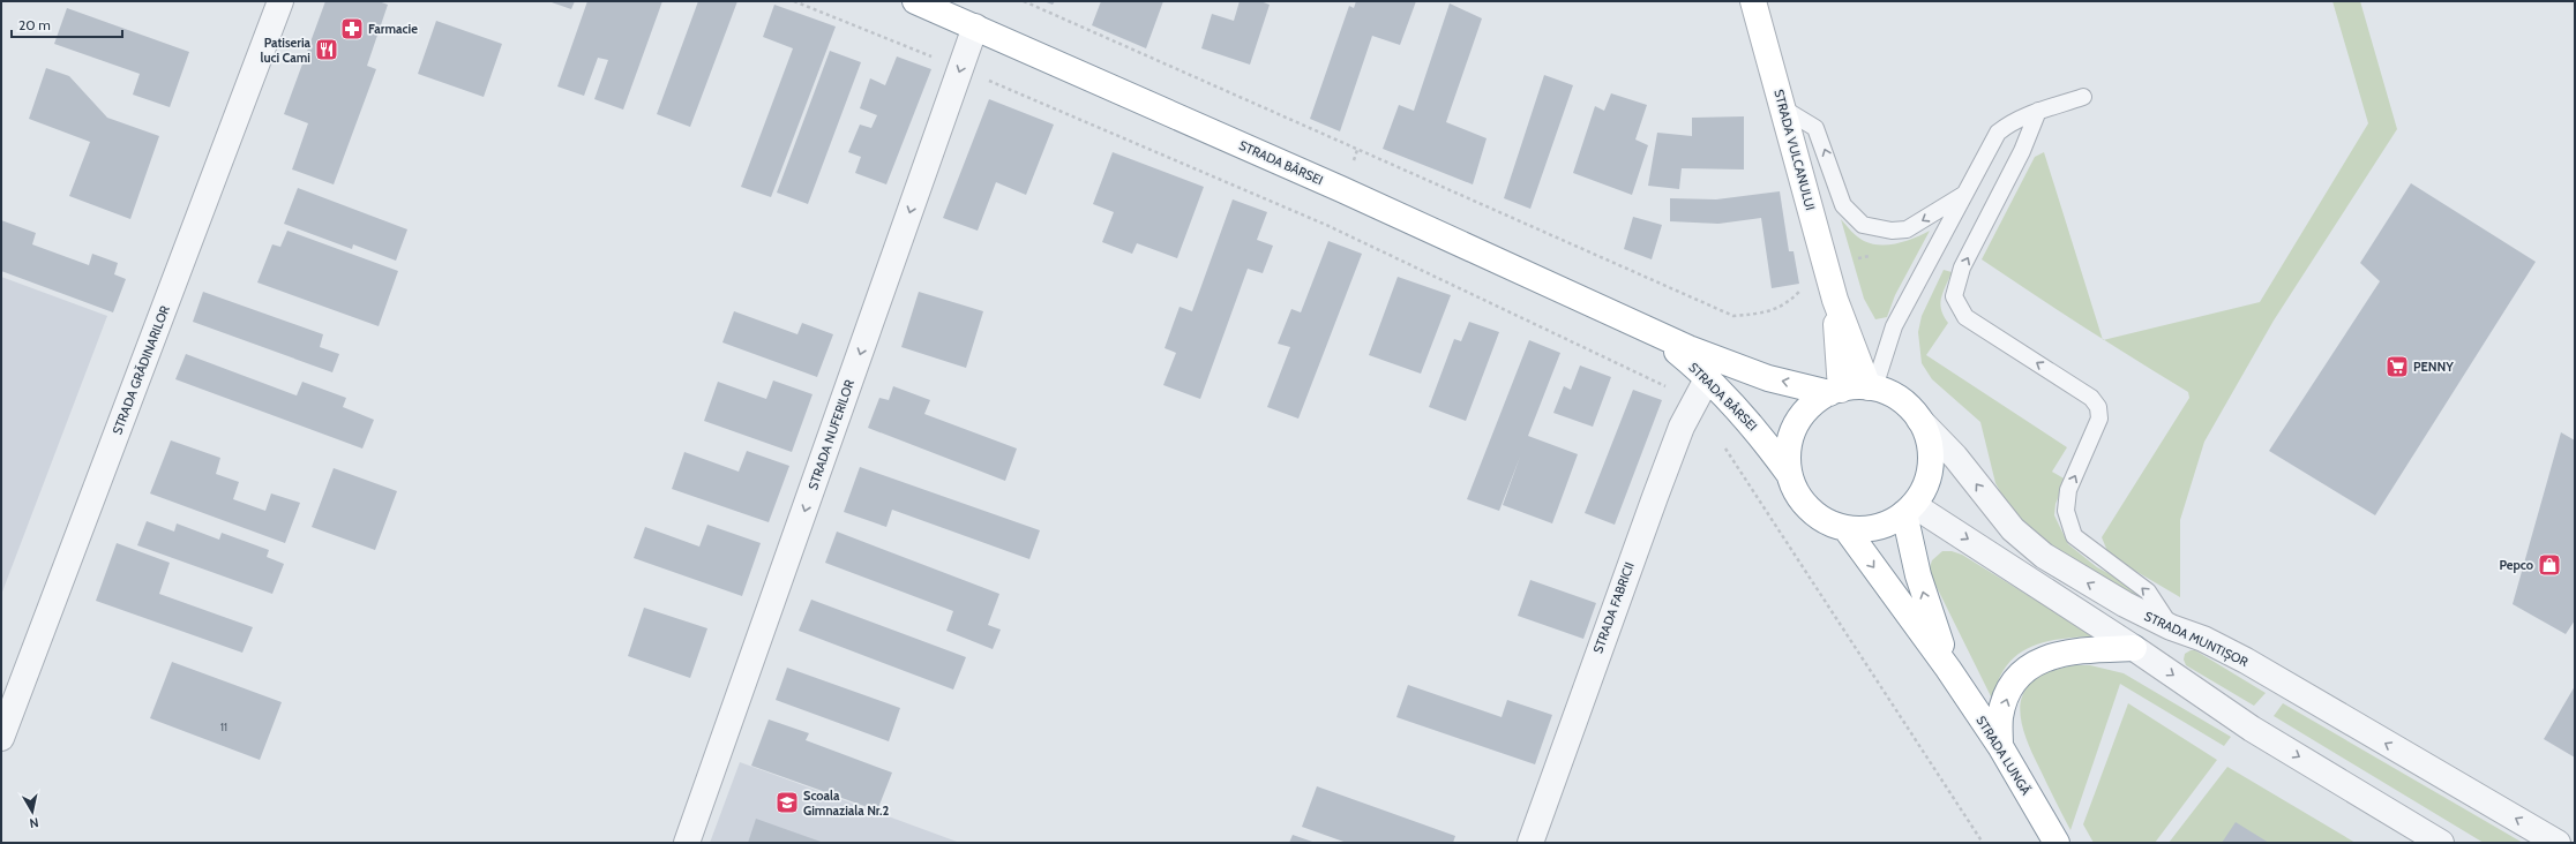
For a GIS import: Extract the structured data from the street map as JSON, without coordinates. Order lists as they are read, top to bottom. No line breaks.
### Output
{"streets":{"main road":["STRADA VULCANULUI","STRADA BÂRSEI","STRADA LUNGĂ"],"street":["STRADA GRĂDINARILOR","STRADA NUFERILOR","STRADA FABRICII","STRADA MUNTIȘOR"]},"crossings":[["STRADA VULCANULUI","STRADA BÂRSEI"],["STRADA VULCANULUI","STRADA MUNTIȘOR"],["STRADA BÂRSEI","STRADA NUFERILOR"],["STRADA BÂRSEI","STRADA FABRICII"],["STRADA BÂRSEI","STRADA MUNTIȘOR"]],"one_way":["STRADA NUFERILOR"],"places":{"pharmacy":["Farmacie"],"restaurant":["Patiseria luci Cami"],"supermarket":["PENNY"],"shop":["Pepco"],"school or university":["Scoala Gimnaziala Nr.2"]},"house_numbers":["11"],"scale_bar":"20 m","north":"bottom"}
